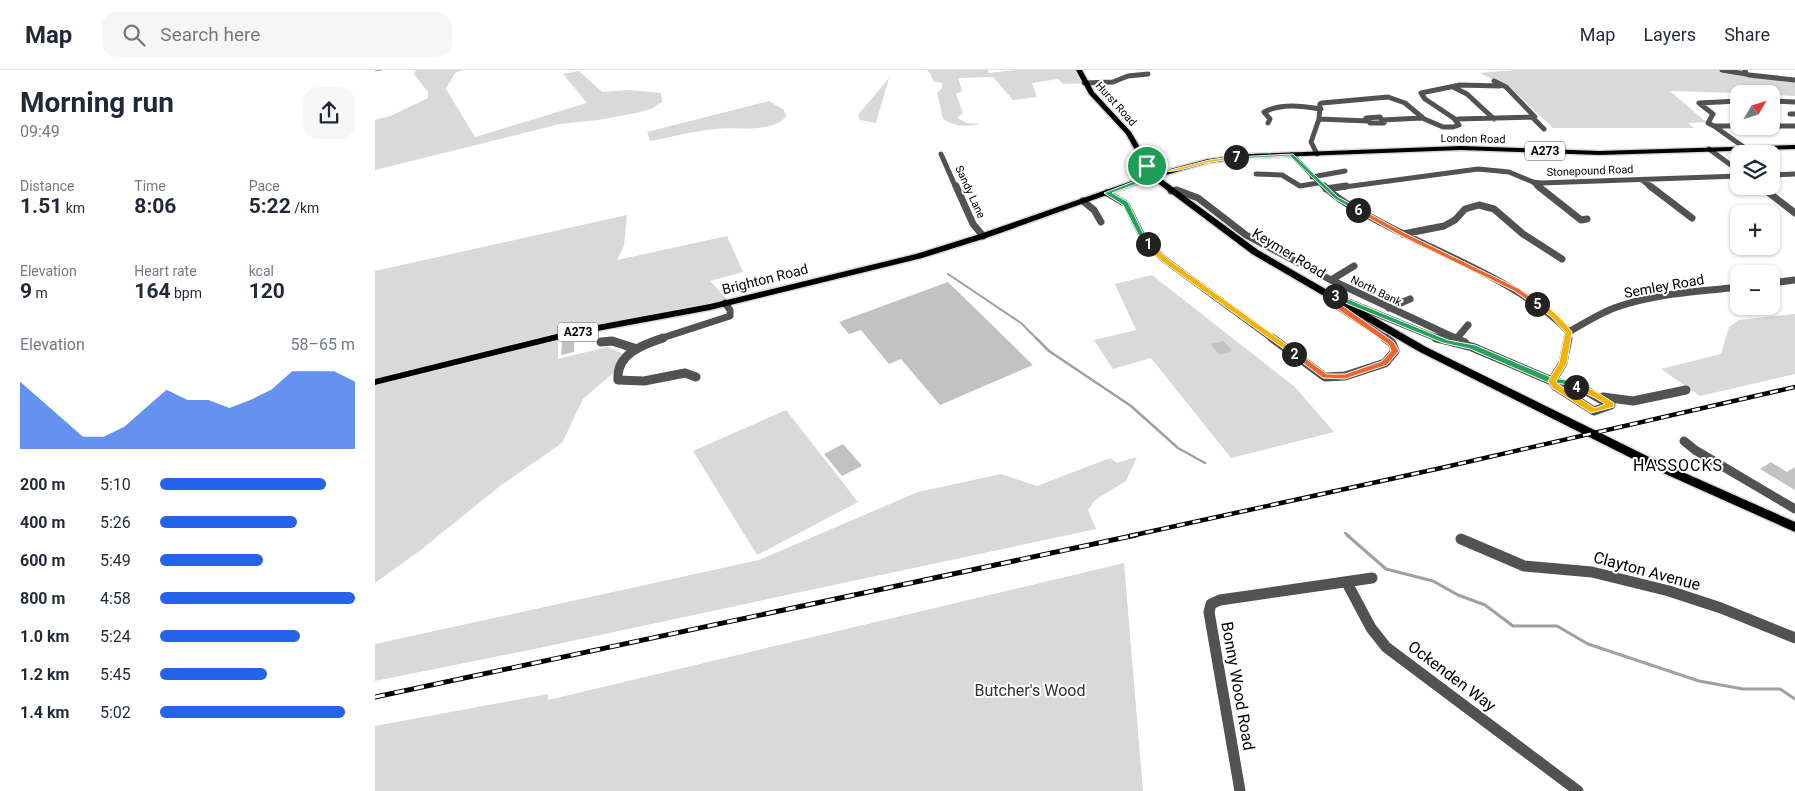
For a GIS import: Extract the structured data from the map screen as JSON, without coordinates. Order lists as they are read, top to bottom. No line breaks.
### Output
{"streets":{"main road":["Hurst Road","London Road","A273","Keymer Road","Brighton Road"],"street":["Stonepound Road","Sandy Lane","Semley Road","North Bank","Clayton Avenue","Ockenden Way","Bonny Wood Road"]},"crossings":[["Hurst Road","London Road"],["Hurst Road","A273"],["Hurst Road","Keymer Road"],["Hurst Road","Brighton Road"],["London Road","A273"],["London Road","Keymer Road"],["London Road","Brighton Road"],["Sandy Lane","Brighton Road"],["Keymer Road","Brighton Road"],["Keymer Road","North Bank"],["Ockenden Way","Bonny Wood Road"]],"districts":["HASSOCKS"],"parks":["Butcher's Wood"],"north":"top right","page":{"header":"Map","search":"Search here","nav":["Map","Layers","Share"],"heading":["Morning run","09:49"],"map_buttons":["+","−"],"pins":["7","6","1","3","5","2","4"],"stats":[["Distance","1.51 km"],["Time","8:06"],["Pace","5:22 /km"],["Elevation","9 m"],["Heart rate","164 bpm"],["kcal","120"]],"chart":["Elevation","58–65 m"],"list":[{"name":"200 m","note":"5:10"},{"name":"400 m","note":"5:26"},{"name":"600 m","note":"5:49"},{"name":"800 m","note":"4:58"},{"name":"1.0 km","note":"5:24"},{"name":"1.2 km","note":"5:45"},{"name":"1.4 km","note":"5:02"}]}}
